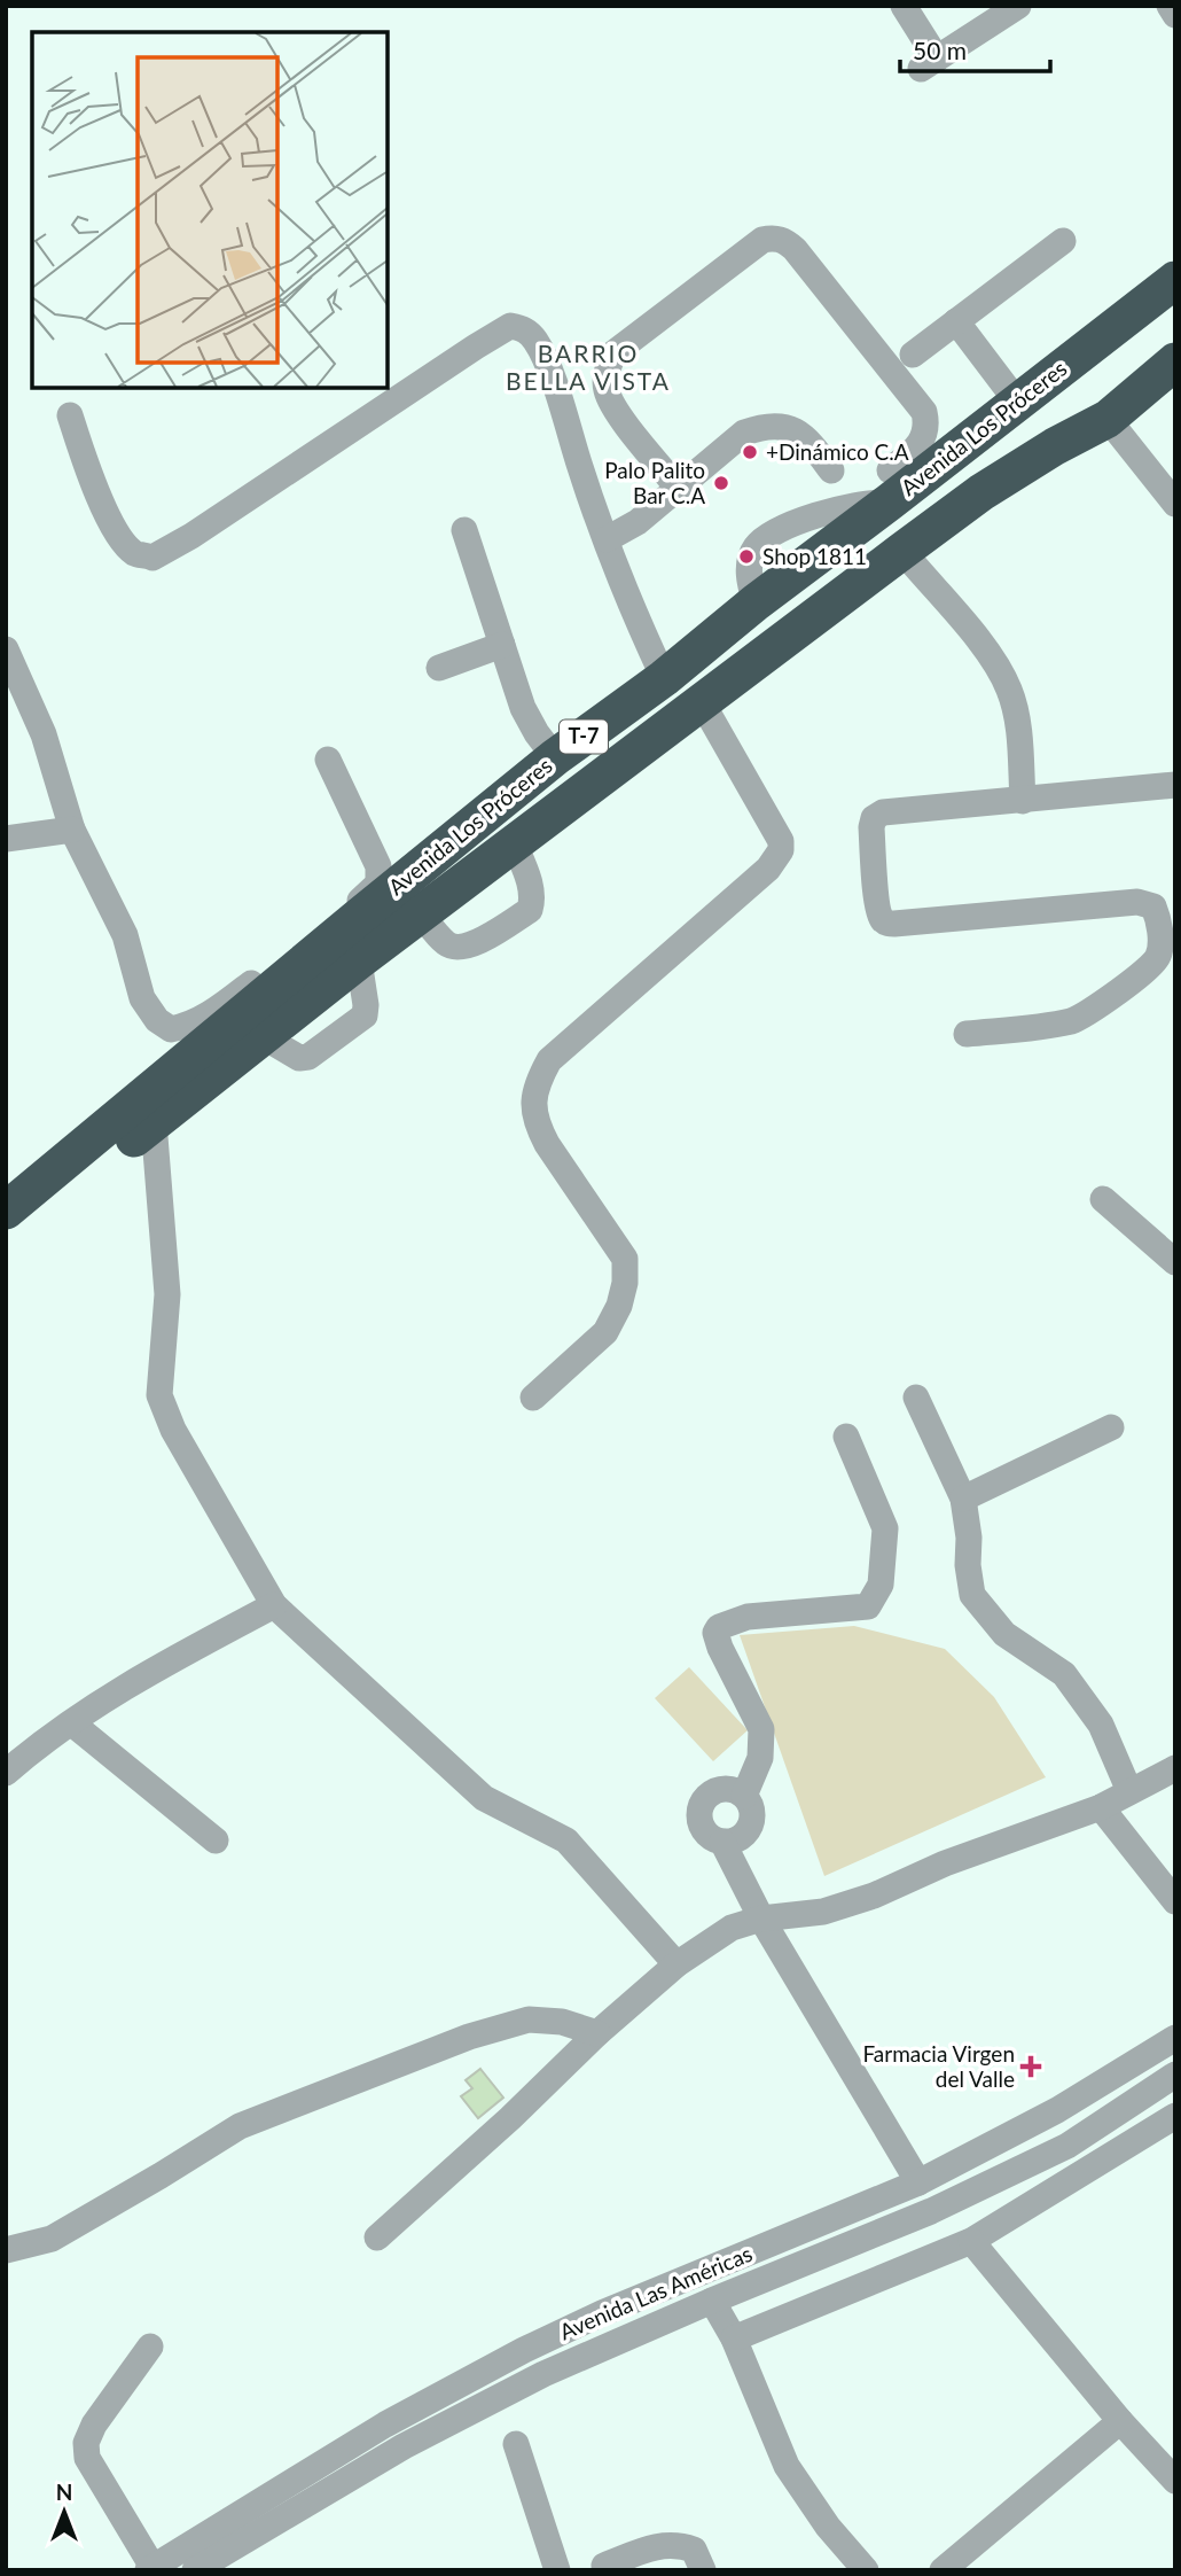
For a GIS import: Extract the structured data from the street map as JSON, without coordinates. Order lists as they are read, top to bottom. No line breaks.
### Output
{"streets":{"highway":["Avenida Los Próceres","T-7"],"street":["Avenida Las Américas"]},"districts":["BARRIO BELLA VISTA"],"places":{"other":["+Dinámico C.A","Palo Palito Bar C.A","Shop 1811"],"health":["Farmacia Virgen del Valle"]},"scale_bar":"50 m","north":"top"}
